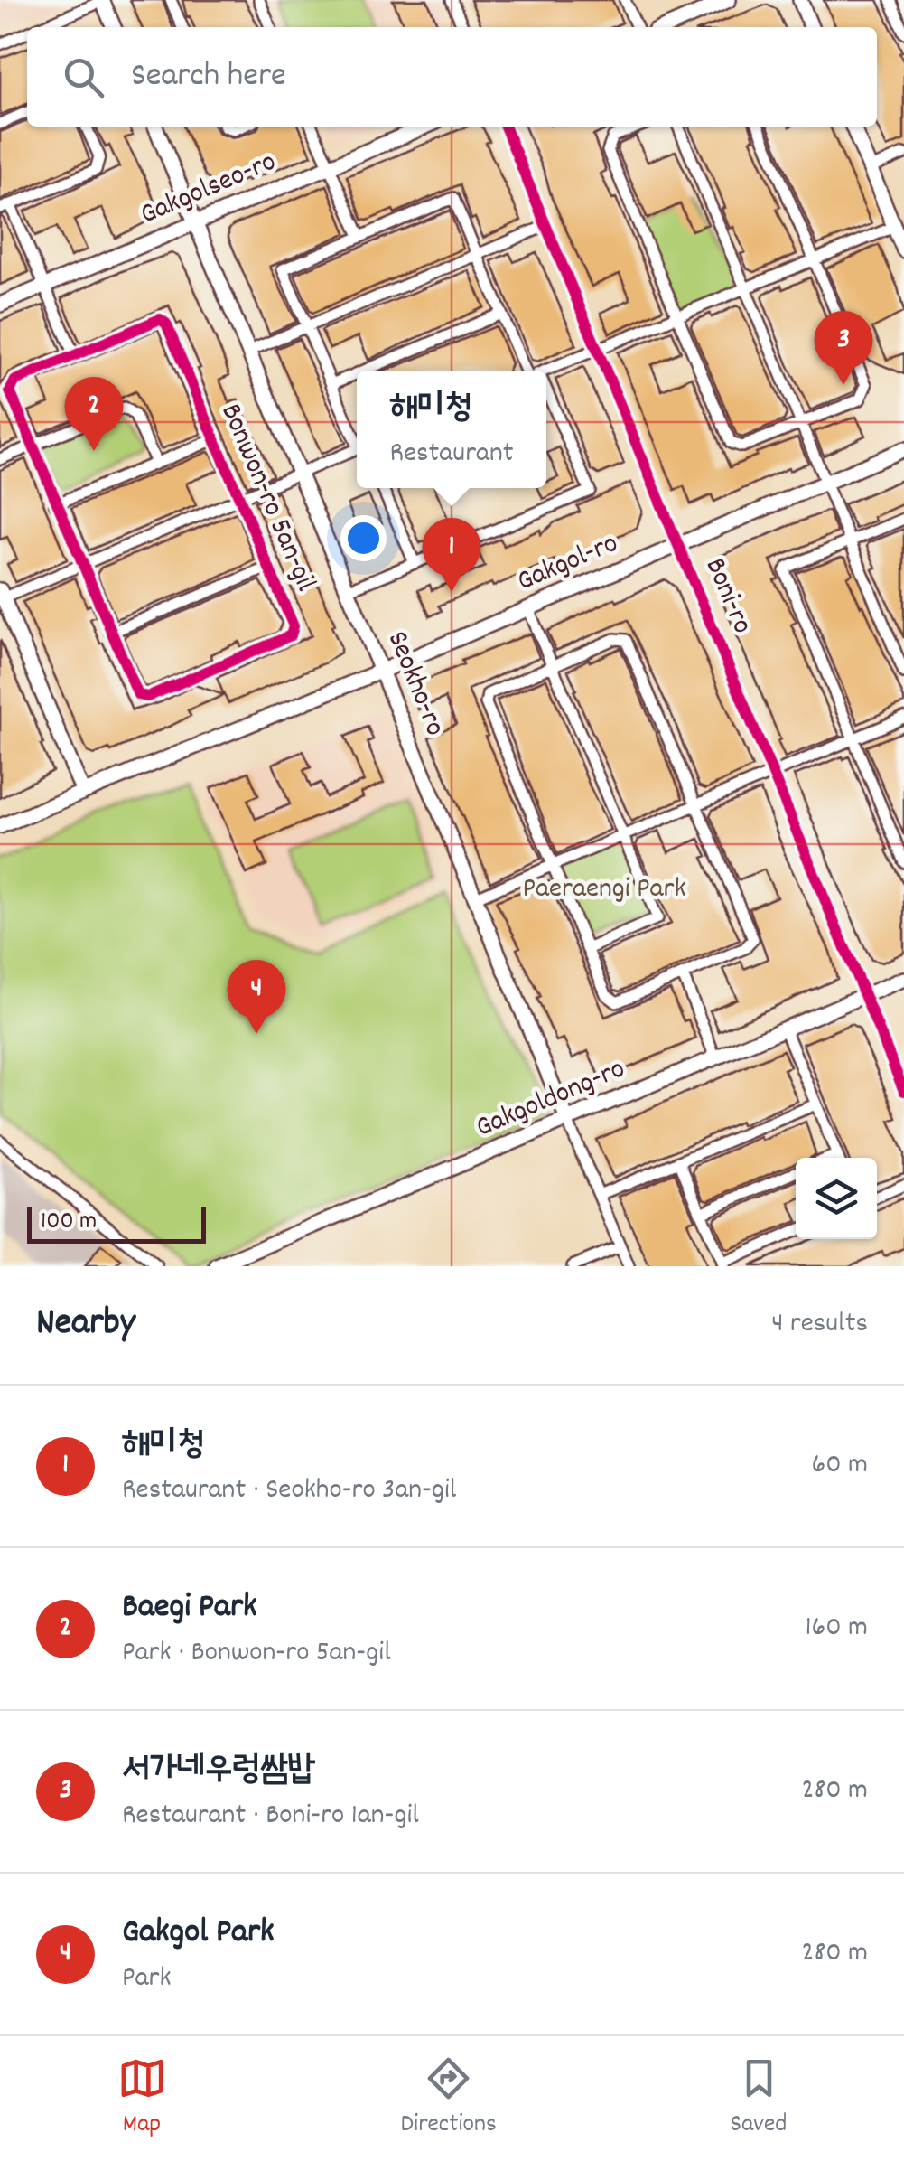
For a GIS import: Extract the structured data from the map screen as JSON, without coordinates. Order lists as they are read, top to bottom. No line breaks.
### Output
{"streets":{"street":["Gakgolseo-ro","Bonwon-ro 5an-gil","Gakgol-ro","Boni-ro","Seokho-ro","Gakgoldong-ro"]},"crossings":[["Gakgolseo-ro","Seokho-ro"],["Gakgol-ro","Boni-ro"],["Gakgol-ro","Seokho-ro"],["Boni-ro","Gakgoldong-ro"],["Seokho-ro","Gakgoldong-ro"]],"parks":["Paeraengi Park"],"scale_bar":"100 m","page":{"search":"Search here","pins":["3","2","1","4"],"popup":["해미청","Restaurant"],"scale":"100 m","heading":["Nearby","4 results"],"list":[{"mark":"1","name":"해미청","note":"Restaurant · Seokho-ro 3an-gil","value":"60 m"},{"mark":"2","name":"Baegi Park","note":"Park · Bonwon-ro 5an-gil","value":"160 m"},{"mark":"3","name":"서가네우렁쌈밥","note":"Restaurant · Boni-ro 1an-gil","value":"280 m"},{"mark":"4","name":"Gakgol Park","note":"Park","value":"280 m"}],"nav":["Map","Directions","Saved"]}}
